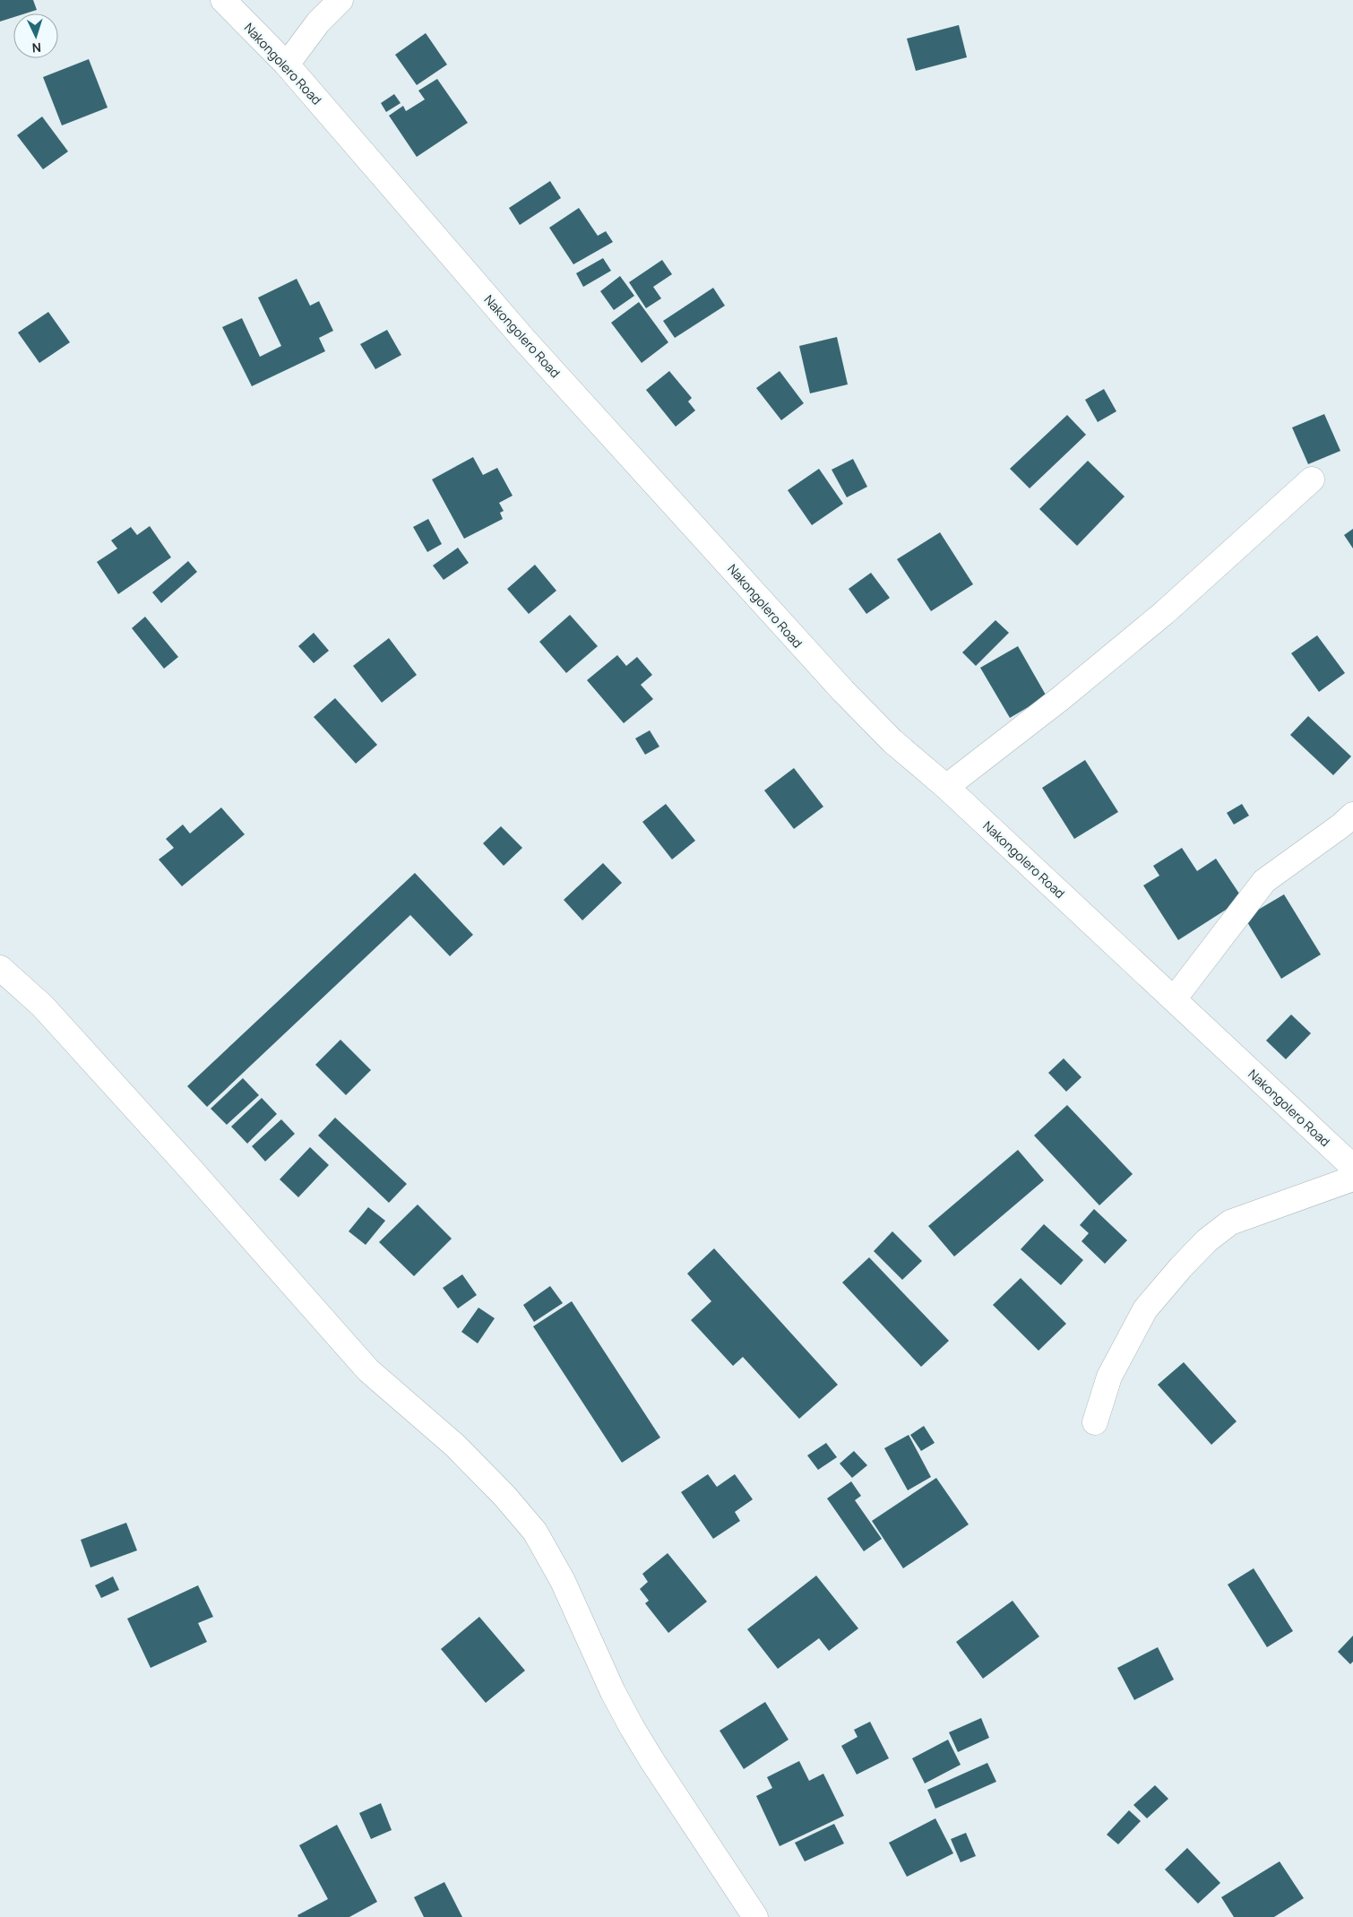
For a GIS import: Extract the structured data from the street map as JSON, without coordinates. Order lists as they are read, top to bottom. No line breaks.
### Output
{"streets":{"street":["Nakongolero Road"]},"north":"bottom"}
